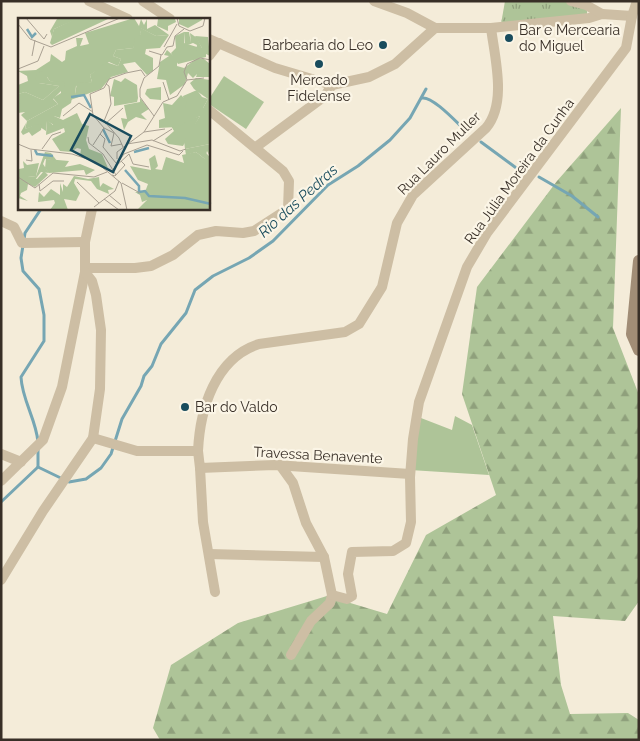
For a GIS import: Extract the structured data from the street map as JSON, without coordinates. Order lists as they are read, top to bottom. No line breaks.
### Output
{"streets":{"street":["Rua Lauro Muller","Rua Júlia Moreira da Cunha","Travessa Benavente"]},"crossings":[["Rua Júlia Moreira da Cunha","Travessa Benavente"]],"water":["Rio das Pedras"],"places":["Bar e Mercearia do Miguel","Barbearia do Leo","Mercado Fidelense","Bar do Valdo"]}
